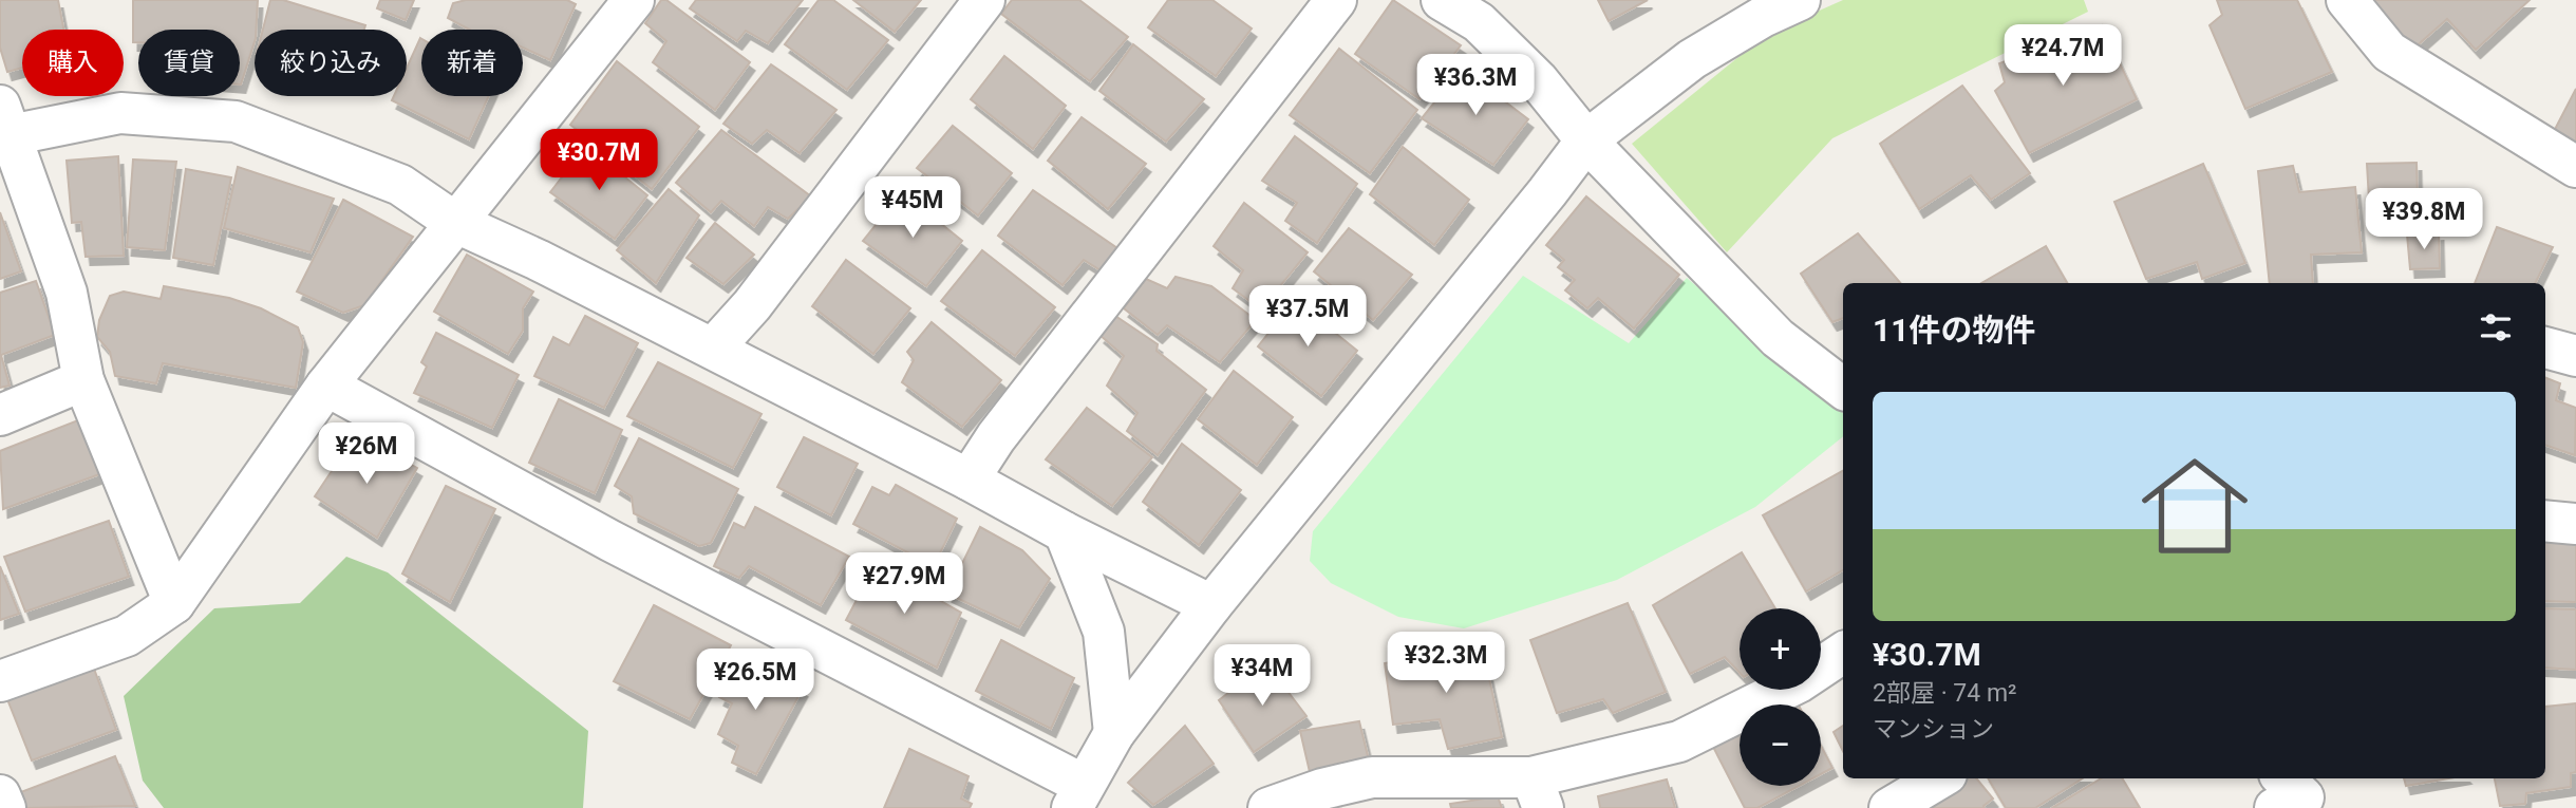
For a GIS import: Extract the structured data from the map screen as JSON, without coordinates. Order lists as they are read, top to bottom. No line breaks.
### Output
{"page":{"price":["¥24.7M","¥36.3M","¥30.7M","¥45M","¥39.8M","¥37.5M","¥26M","¥27.9M","¥32.3M","¥34M","¥26.5M"],"chip":["購入","賃貸","絞り込み","新着"],"heading":"11件の物件","list":[{"name":"¥30.7M","note":"2部屋 · 74 m² · マンション"}],"map_buttons":["+","−"]}}
